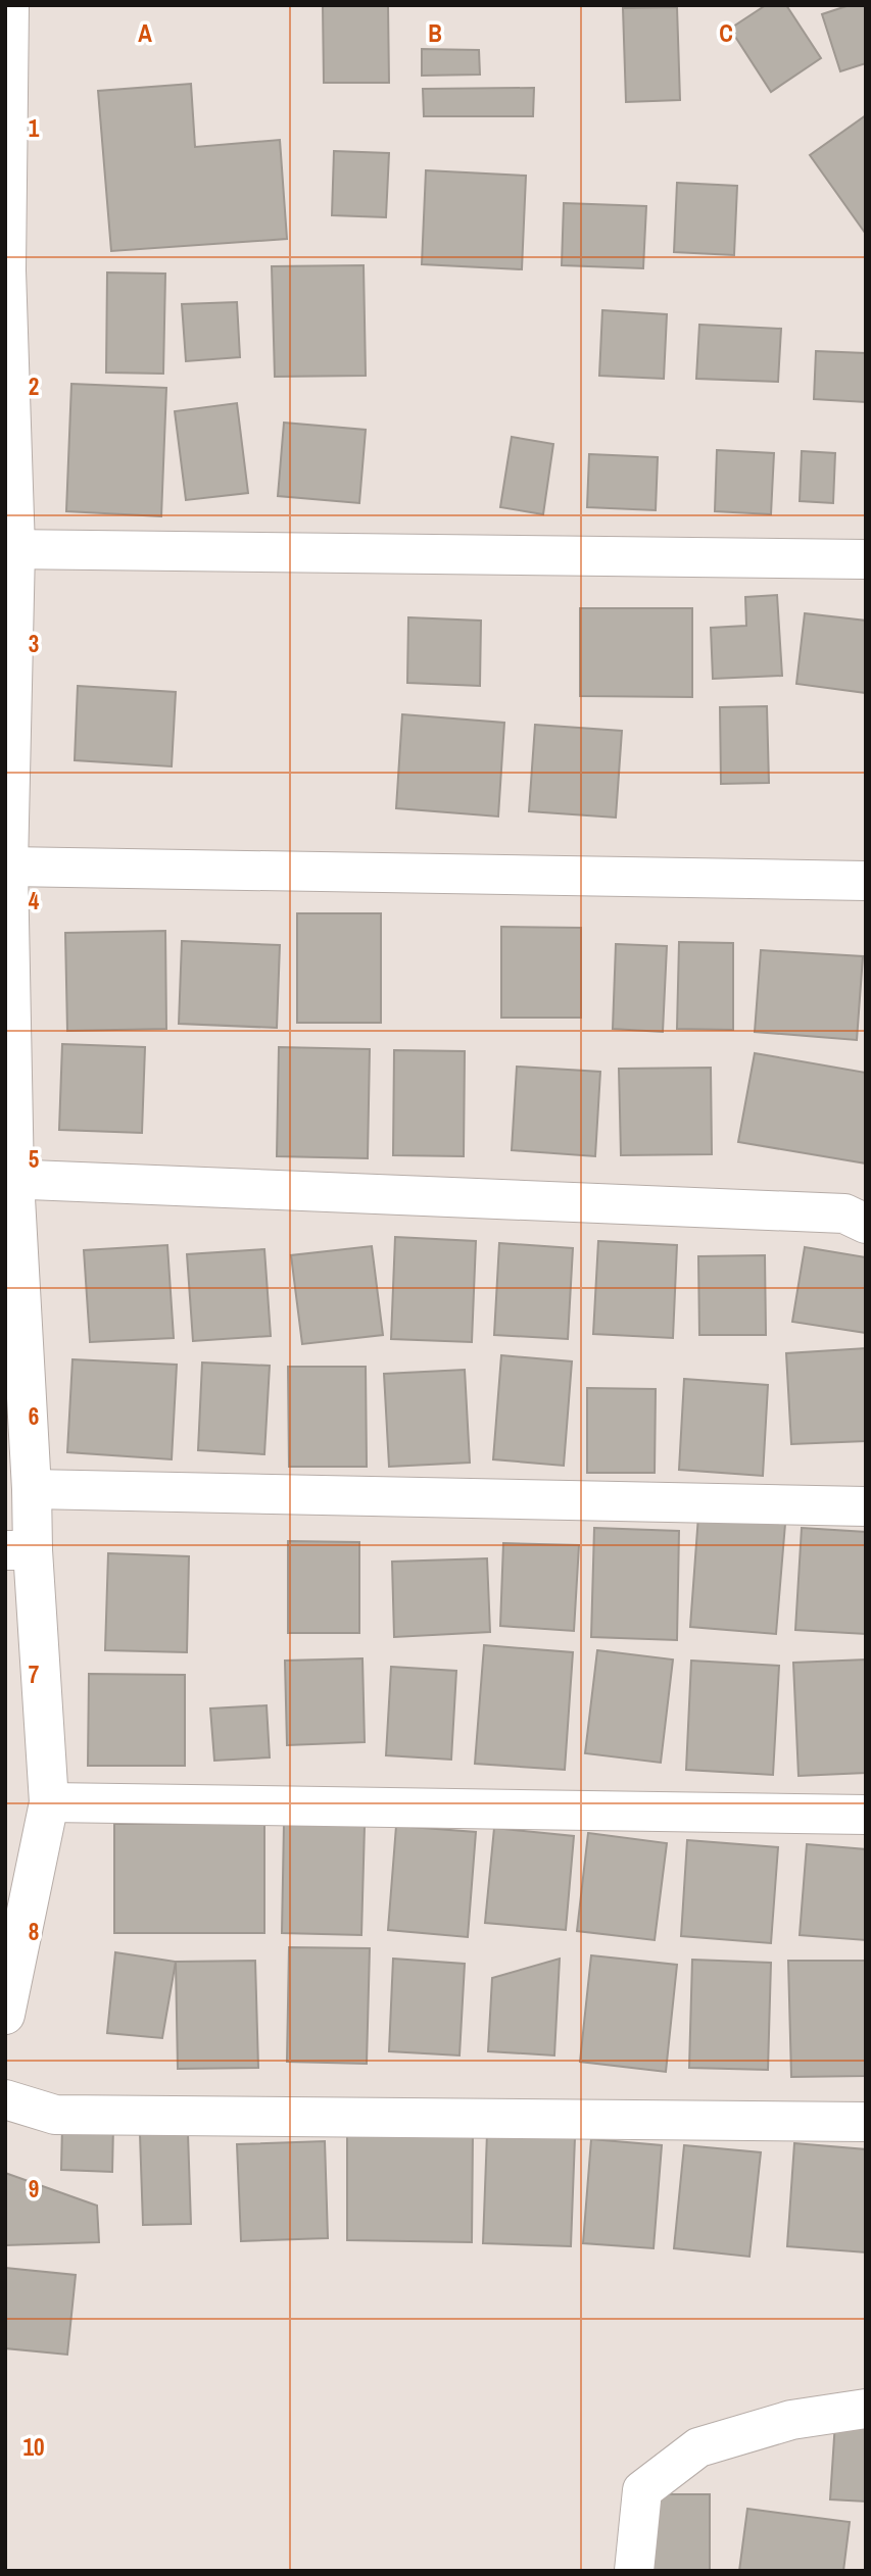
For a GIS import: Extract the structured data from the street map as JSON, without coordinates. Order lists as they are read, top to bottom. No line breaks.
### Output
{"grid":{"columns":["A","B","C"],"rows":["1","2","3","4","5","6","7","8","9","10"]}}
